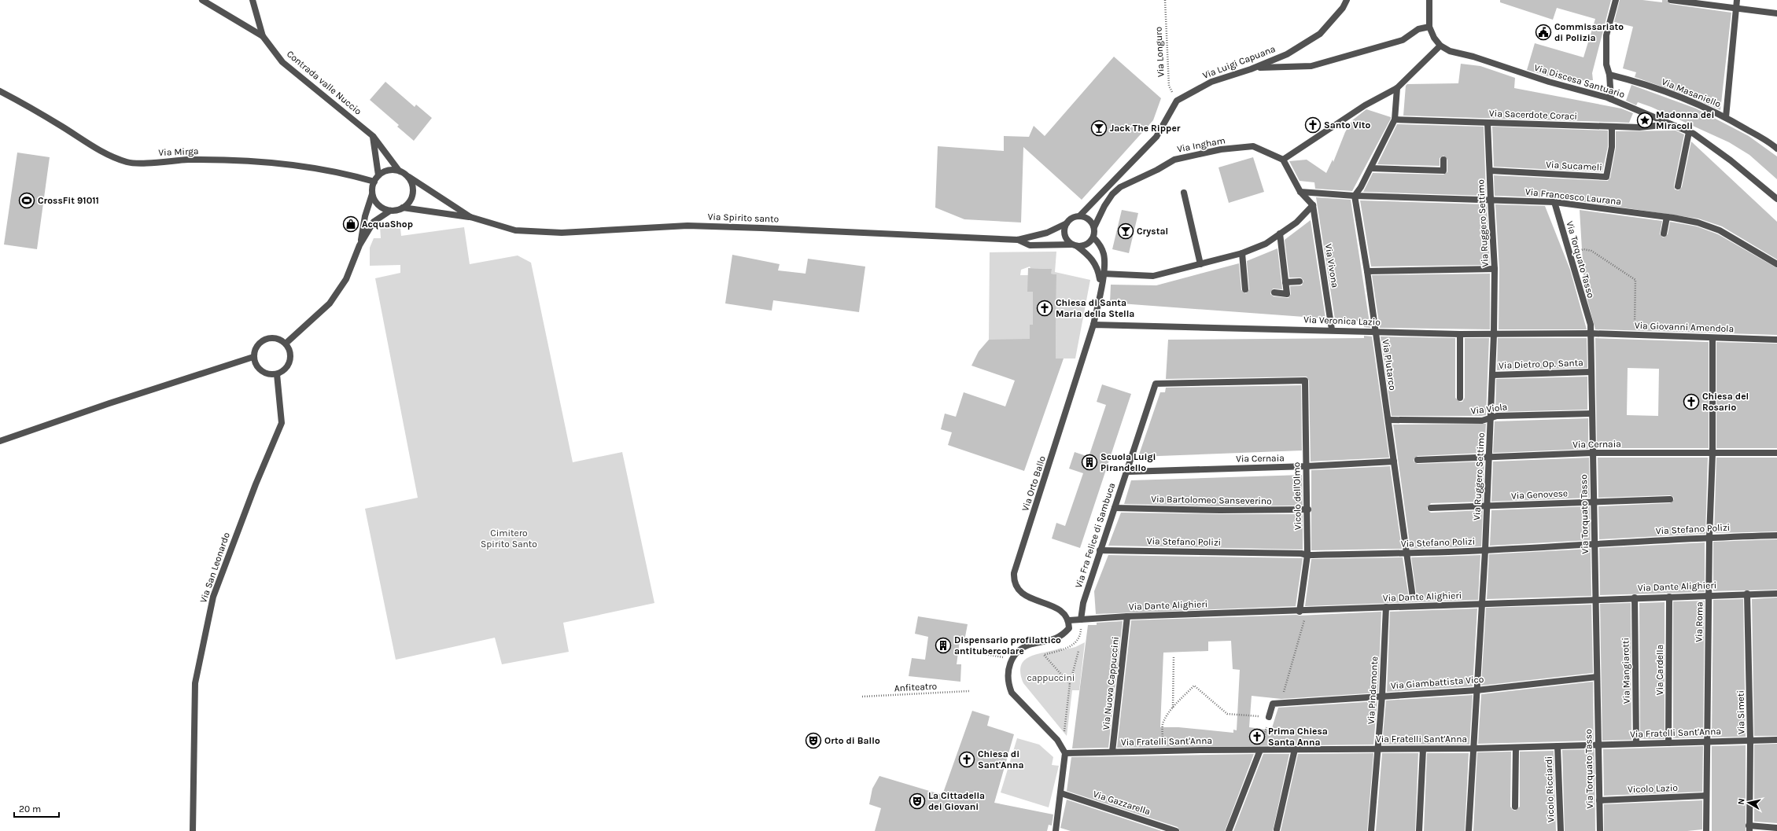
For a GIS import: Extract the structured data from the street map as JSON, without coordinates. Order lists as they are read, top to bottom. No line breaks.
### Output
{"streets":{"street":["Via Luigi Capuana","Via Discesa Santuario","Contrada valle Nuccio","Via Masaniello","Via Sacerdote Coraci","Via Ingham","Via Mirga","Via Sucameli","Via Francesco Laurana","Via Spirito santo","Via Ruggero Settimo","Via Torquato Tasso","Via Vivona","Via Veronica Lazio","Via Giovanni Amendola","Via Dietro Op. Santa","Via Plutarco","Via Viola","Via Cernaia","Via Orto Ballo","Via Genovese","Vicolo dell'Olmo","Via Bartolomeo Sanseverino","Via Stefano Polizi","Via Fra Felice di Sambuca","Via San Leonardo","Via Dante Alighieri","Via Roma","Via Cardella","Via Mangiarotti","Via Giambattista Vico","Via Nuova Cappuccini","Via Pindemonte","Via Simeti","Via Fratelli Sant'Anna","Vicolo Lazio","Vicolo Ricciardi","Via Gazzarella"],"path":["Via Longuro","Anfiteatro"]},"crossings":[["Via Longuro","Via Luigi Capuana"],["Via Discesa Santuario","Via Sacerdote Coraci"],["Contrada valle Nuccio","Via Mirga"],["Contrada valle Nuccio","Via Spirito santo"],["Via Sacerdote Coraci","Via Sucameli"],["Via Sacerdote Coraci","Via Ruggero Settimo"],["Via Ingham","Via Orto Ballo"],["Via Mirga","Via Spirito santo"],["Via Sucameli","Via Ruggero Settimo"],["Via Francesco Laurana","Via Ruggero Settimo"],["Via Francesco Laurana","Via Torquato Tasso"],["Via Francesco Laurana","Via Plutarco"],["Via Ruggero Settimo","Via Veronica Lazio"],["Via Ruggero Settimo","Via Dietro Op. Santa"],["Via Ruggero Settimo","Via Viola"],["Via Ruggero Settimo","Via Cernaia"],["Via Ruggero Settimo","Via Genovese"],["Via Ruggero Settimo","Via Stefano Polizi"],["Via Ruggero Settimo","Via Dante Alighieri"],["Via Ruggero Settimo","Via Giambattista Vico"],["Via Ruggero Settimo","Via Fratelli Sant'Anna"],["Via Torquato Tasso","Via Veronica Lazio"],["Via Torquato Tasso","Via Giovanni Amendola"],["Via Torquato Tasso","Via Dietro Op. Santa"],["Via Torquato Tasso","Via Viola"],["Via Torquato Tasso","Via Cernaia"],["Via Torquato Tasso","Via Genovese"],["Via Torquato Tasso","Via Stefano Polizi"],["Via Torquato Tasso","Via Dante Alighieri"],["Via Torquato Tasso","Via Giambattista Vico"],["Via Torquato Tasso","Via Fratelli Sant'Anna"],["Via Torquato Tasso","Vicolo Lazio"],["Via Vivona","Via Veronica Lazio"],["Via Veronica Lazio","Via Giovanni Amendola"],["Via Veronica Lazio","Via Plutarco"],["Via Veronica Lazio","Via Orto Ballo"],["Via Giovanni Amendola","Via Roma"],["Via Plutarco","Via Viola"],["Via Plutarco","Via Cernaia"],["Via Plutarco","Via Stefano Polizi"],["Via Cernaia","Vicolo dell'Olmo"],["Via Cernaia","Via Fra Felice di Sambuca"],["Via Cernaia","Via Roma"],["Via Orto Ballo","Via Dante Alighieri"],["Vicolo dell'Olmo","Via Bartolomeo Sanseverino"],["Vicolo dell'Olmo","Via Stefano Polizi"],["Vicolo dell'Olmo","Via Fra Felice di Sambuca"],["Vicolo dell'Olmo","Via Dante Alighieri"],["Via Bartolomeo Sanseverino","Via Fra Felice di Sambuca"],["Via Stefano Polizi","Via Fra Felice di Sambuca"],["Via Stefano Polizi","Via Roma"],["Via Fra Felice di Sambuca","Via Dante Alighieri"],["Via Dante Alighieri","Via Roma"],["Via Dante Alighieri","Via Cardella"],["Via Dante Alighieri","Via Mangiarotti"],["Via Dante Alighieri","Via Nuova Cappuccini"],["Via Dante Alighieri","Via Pindemonte"],["Via Dante Alighieri","Via Simeti"],["Via Roma","Via Fratelli Sant'Anna"],["Via Roma","Vicolo Lazio"],["Via Cardella","Via Fratelli Sant'Anna"],["Via Mangiarotti","Via Fratelli Sant'Anna"],["Via Giambattista Vico","Via Pindemonte"],["Via Nuova Cappuccini","Via Fratelli Sant'Anna"],["Via Pindemonte","Via Fratelli Sant'Anna"],["Via Simeti","Via Fratelli Sant'Anna"],["Via Fratelli Sant'Anna","Vicolo Ricciardi"]],"parks":["Cimitero Spirito Santo","cappuccini"],"places":{"public building":["Commissariato di Polizia"],"place":["Madonna dei Miracoli"],"church":["Santo Vito","Chiesa di Santa Maria della Stella","Chiesa del Rosario","Prima Chiesa Santa Anna","Chiesa di Sant'Anna"],"bar":["Jack The Ripper","Crystal"],"sports":["CrossFit 91011"],"shop":["AcquaShop"],"building":["Scuola Luigi Pirandello","Dispensario profilattico antitubercolare"],"theatre":["Orto di Ballo","La Cittadella dei Giovani"]},"scale_bar":"20 m","north":"left"}
